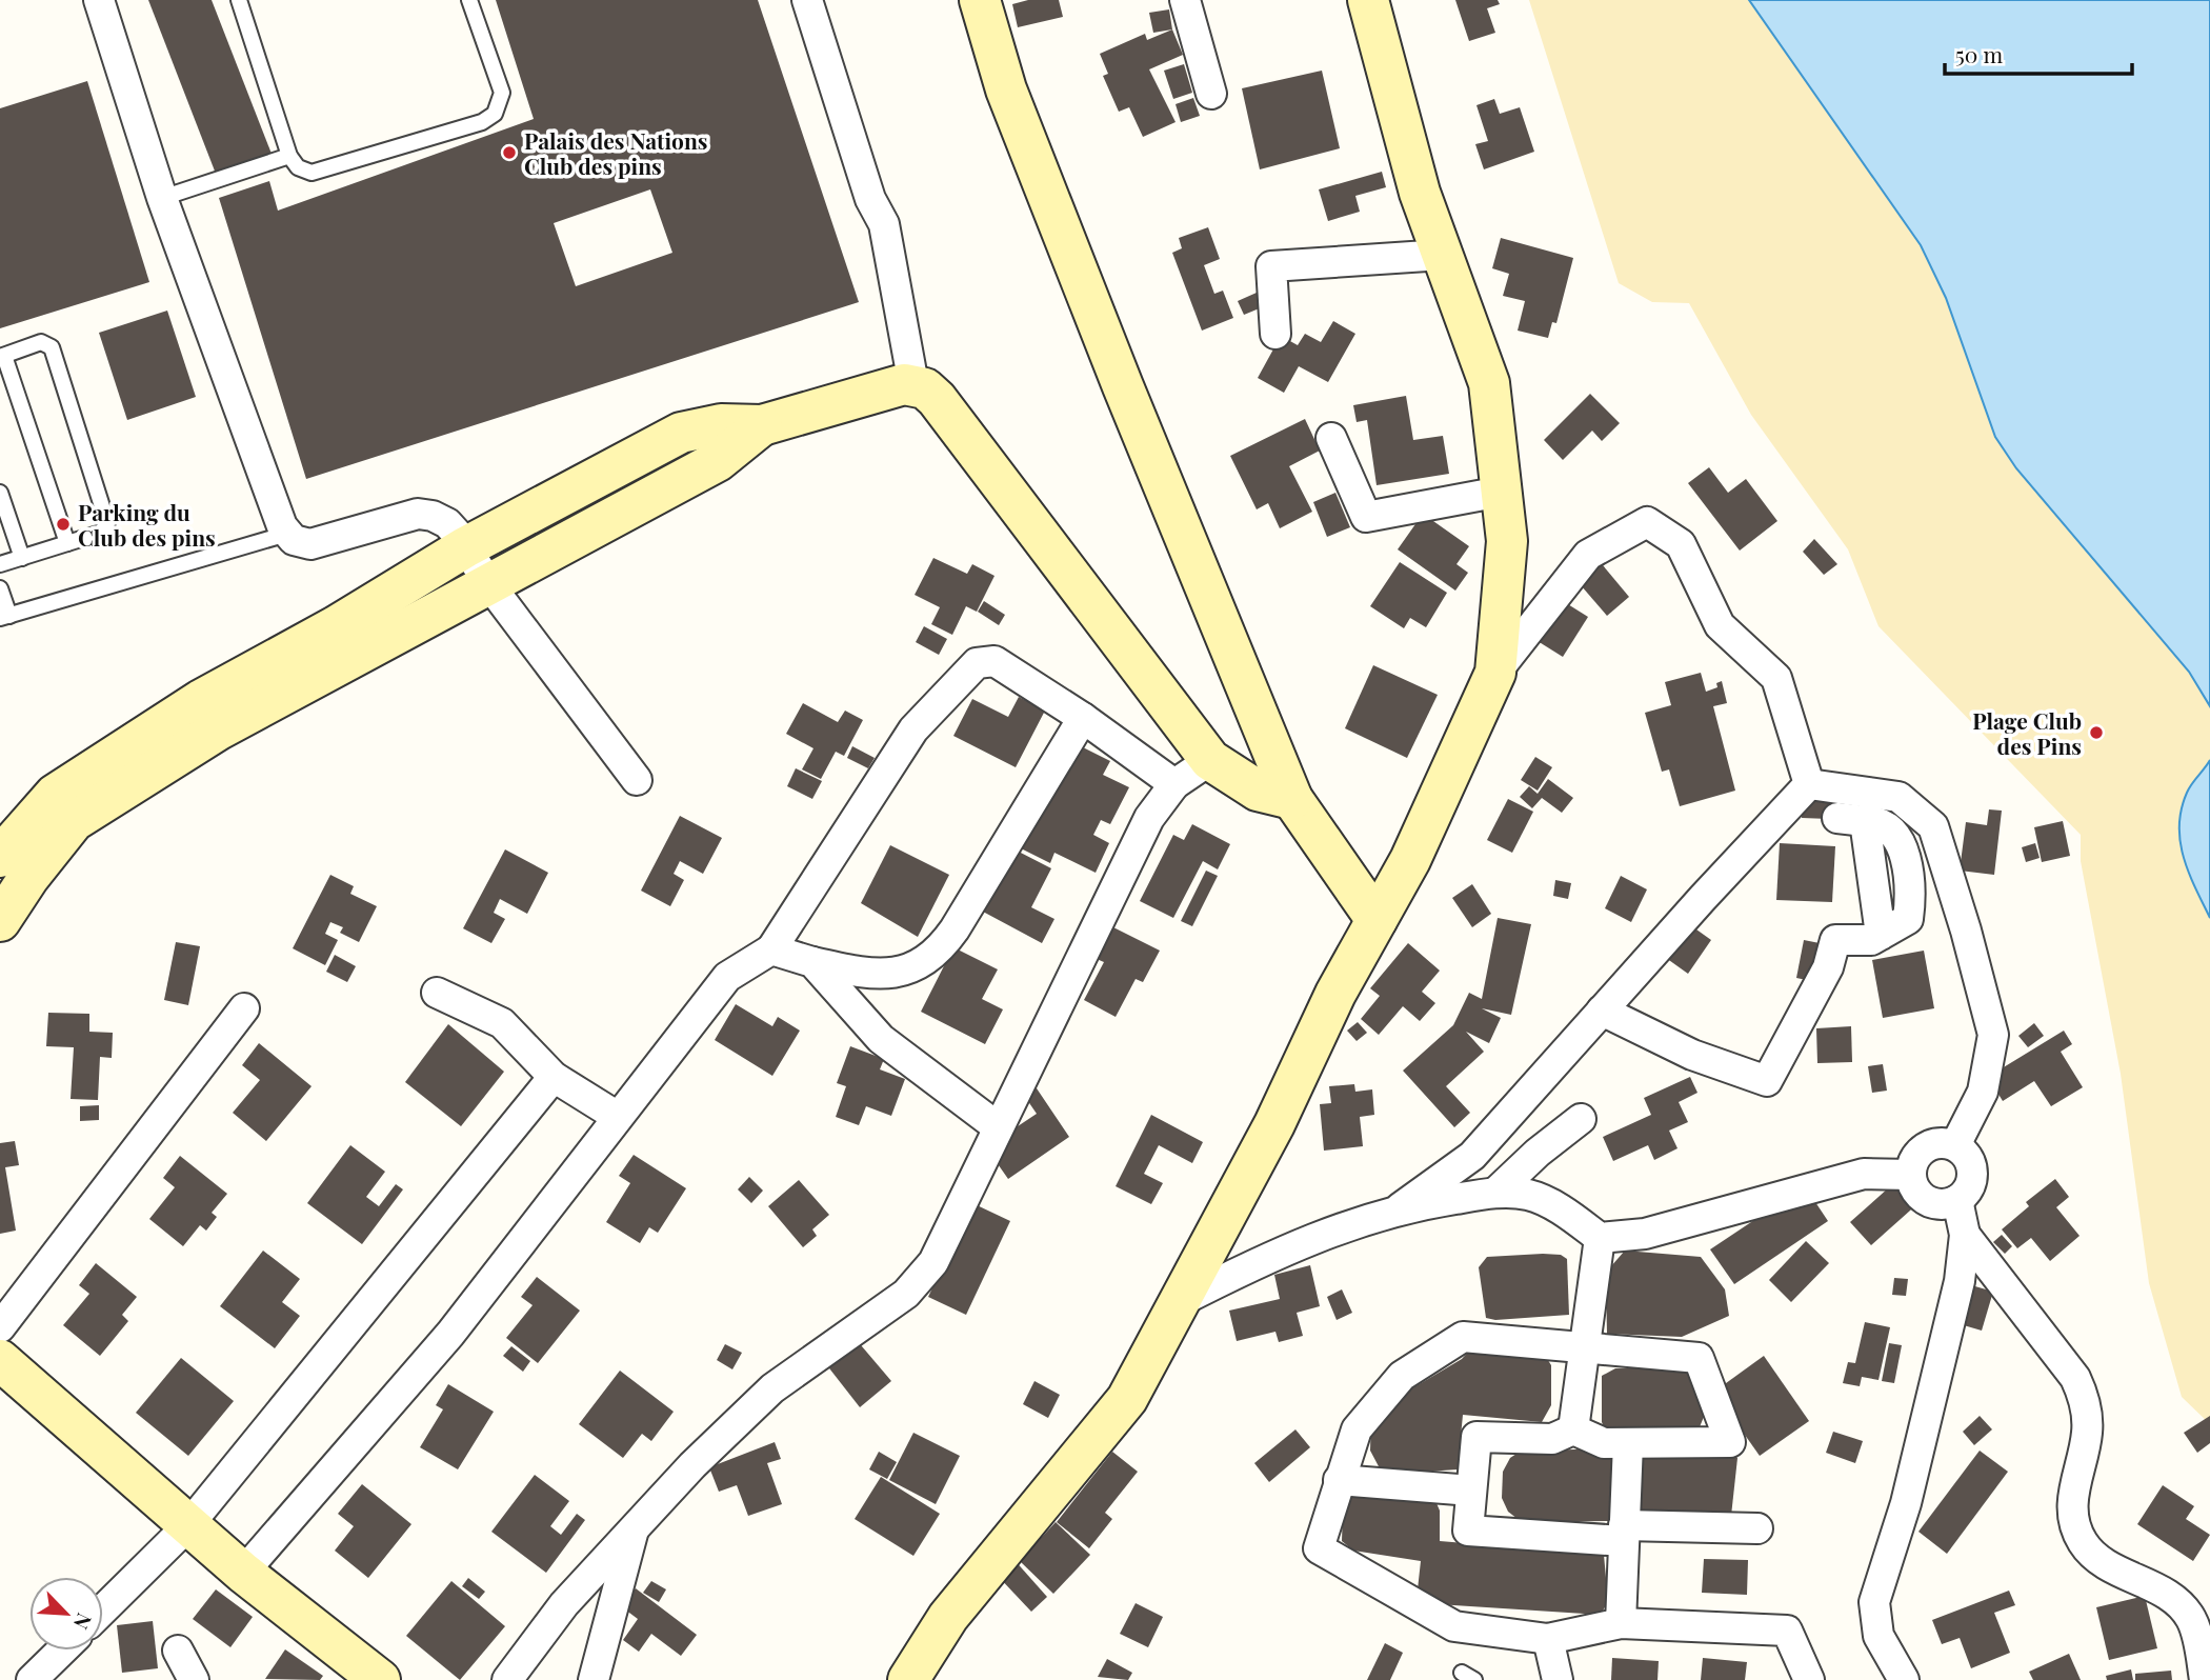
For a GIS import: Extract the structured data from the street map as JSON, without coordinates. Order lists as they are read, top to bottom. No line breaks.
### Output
{"places":["Palais des Nations Club des pins","Parking du Club des pins","Plage Club des Pins"],"scale_bar":"50 m","north":"bottom right"}
